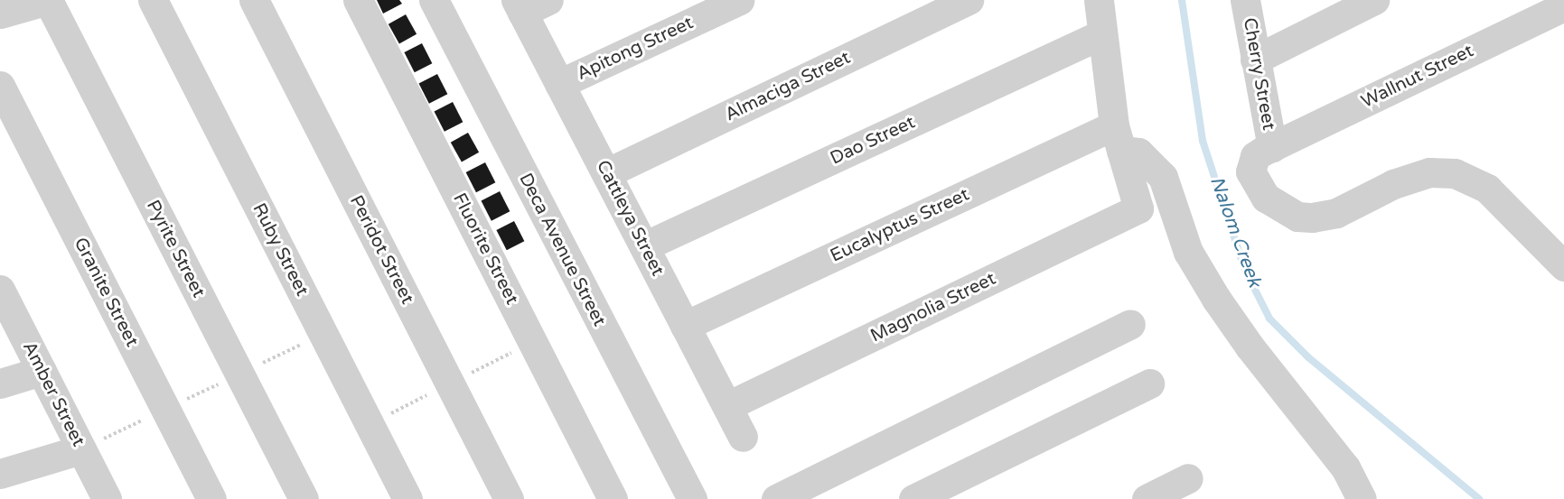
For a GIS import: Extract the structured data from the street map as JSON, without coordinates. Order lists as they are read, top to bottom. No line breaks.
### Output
{"streets":{"street":["Apitong Street","Cherry Street","Wallnut Street","Almaciga Street","Dao Street","Cattleya Street","Eucalyptus Street","Pyrite Street","Fluorite Street","Ruby Street","Peridot Street","Deca Avenue Street","Granite Street","Magnolia Street","Amber Street"]},"crossings":[["Apitong Street","Cattleya Street"],["Cherry Street","Wallnut Street"],["Almaciga Street","Cattleya Street"],["Dao Street","Cattleya Street"],["Cattleya Street","Eucalyptus Street"],["Cattleya Street","Magnolia Street"],["Eucalyptus Street","Magnolia Street"]],"water":["Nalom Creek"]}
